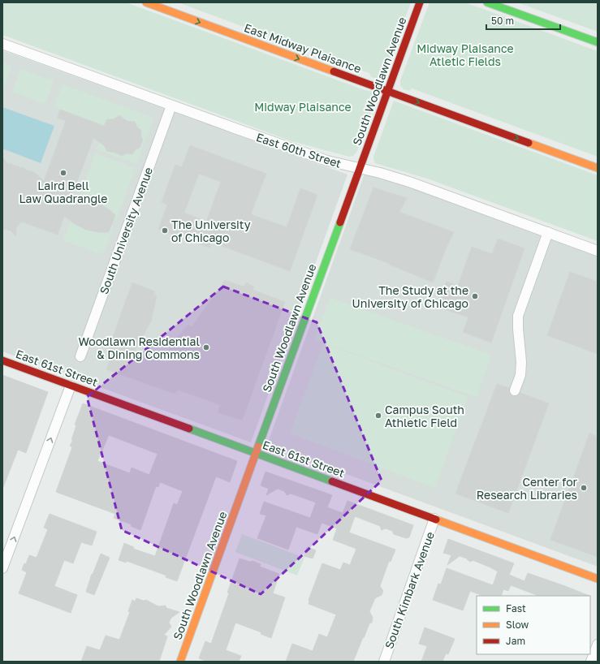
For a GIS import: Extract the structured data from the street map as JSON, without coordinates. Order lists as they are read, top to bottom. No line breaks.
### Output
{"streets":{"street":["East Midway Plaisance","South Woodlawn Avenue","East 60th Street","South University Avenue","East 61st Street","South Kimbark Avenue"]},"crossings":[["East Midway Plaisance","South Woodlawn Avenue"],["South Woodlawn Avenue","East 60th Street"],["South Woodlawn Avenue","East 61st Street"],["East 60th Street","South University Avenue"],["East 61st Street","South Kimbark Avenue"]],"one_way":["East Midway Plaisance"],"parks":["Midway Plaisance Atletic Fields","Midway Plaisance"],"places":["Laird Bell Law Quadrangle","The University of Chicago","The Study at the University of Chicago","Woodlawn Residential & Dining Commons","Campus South Athletic Field","Center for Research Libraries"],"legend":["Fast","Slow","Jam"],"scale_bar":"50 m"}
